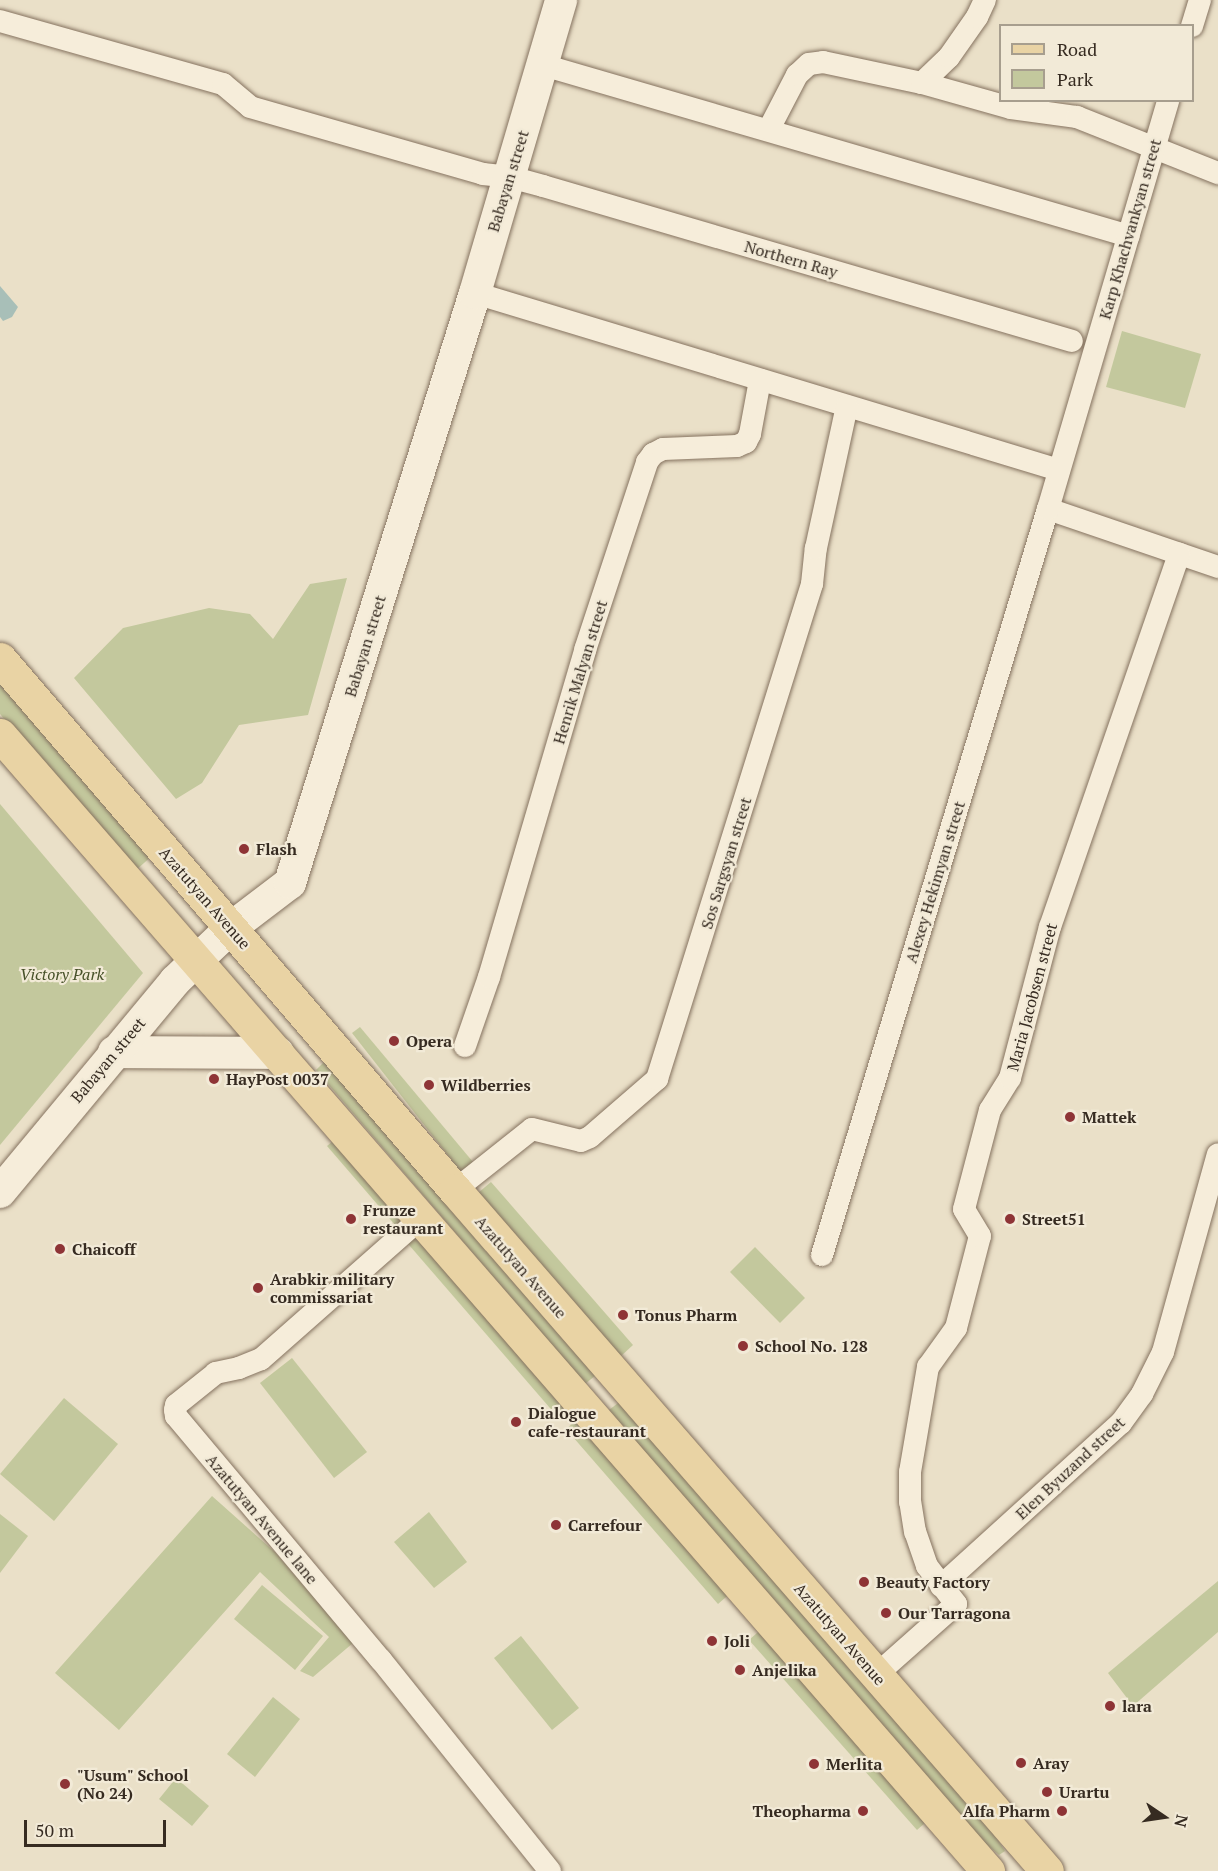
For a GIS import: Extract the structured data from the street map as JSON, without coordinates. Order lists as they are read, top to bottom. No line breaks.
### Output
{"streets":{"main road":["Azatutyan Avenue"],"street":["Babayan street","Karp Khachvankyan street","Northern Ray","Henrik Malyan street","Sos Sargsyan street","Alexey Hekimyan street","Maria Jacobsen street","Elen Byuzand street","Azatutyan Avenue lane"]},"crossings":[["Babayan street","Northern Ray"],["Babayan street","Azatutyan Avenue"],["Karp Khachvankyan street","Alexey Hekimyan street"],["Sos Sargsyan street","Azatutyan Avenue"],["Azatutyan Avenue","Maria Jacobsen street"],["Maria Jacobsen street","Elen Byuzand street"]],"parks":["Victory Park"],"places":["Flash","Opera","HayPost 0037","Wildberries","Mattek","Frunze restaurant","Street51","Chaicoff","Arabkir military commissariat","Tonus Pharm","School No. 128","Dialogue cafe-restaurant","Carrefour","Beauty Factory","Our Tarragona","Joli","Anjelika","lara","Aray","Merlita","\"Usum\" School (No 24)","Urartu","Theopharma","Alfa Pharm"],"legend":["Road","Park"],"scale_bar":"50 m","north":"right"}
